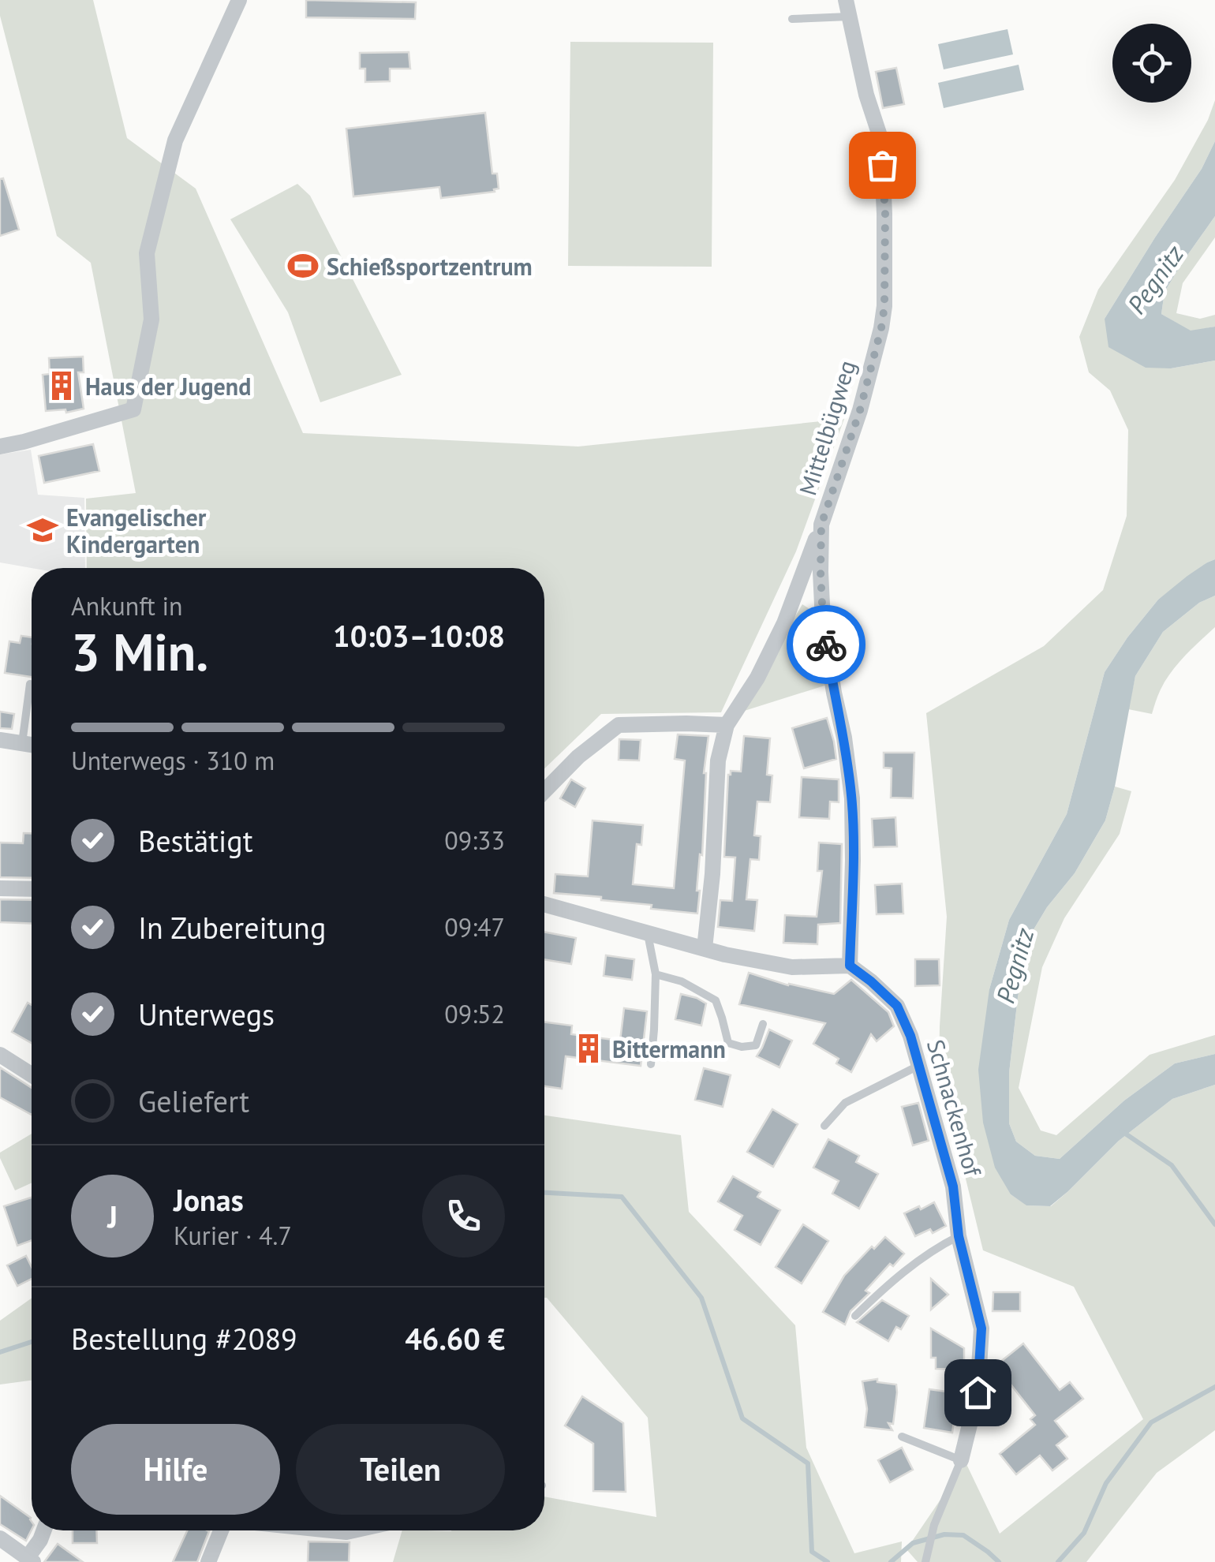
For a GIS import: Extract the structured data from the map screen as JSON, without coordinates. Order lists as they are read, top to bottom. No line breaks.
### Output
{"streets":{"street":["Mittelbügweg","Schnackenhof"]},"crossings":[["Mittelbügweg","Schnackenhof"]],"water":["Pegnitz"],"places":{"sports":["Schießsportzentrum"],"building":["Haus der Jugend","Bittermann"],"school or university":["Evangelischer Kindergarten"]},"page":{"heading":["3 Min.","Ankunft in","10:03–10:08"],"panel":["Jonas","Kurier · 4.7","Bestellung #2089","46.60 €"],"bar":"Unterwegs · 310 m","list":[["Bestätigt","09:33"],["In Zubereitung","09:47"],["Unterwegs","09:52"],"Geliefert"],"round":"J","buttons":["Hilfe","Teilen"]}}
